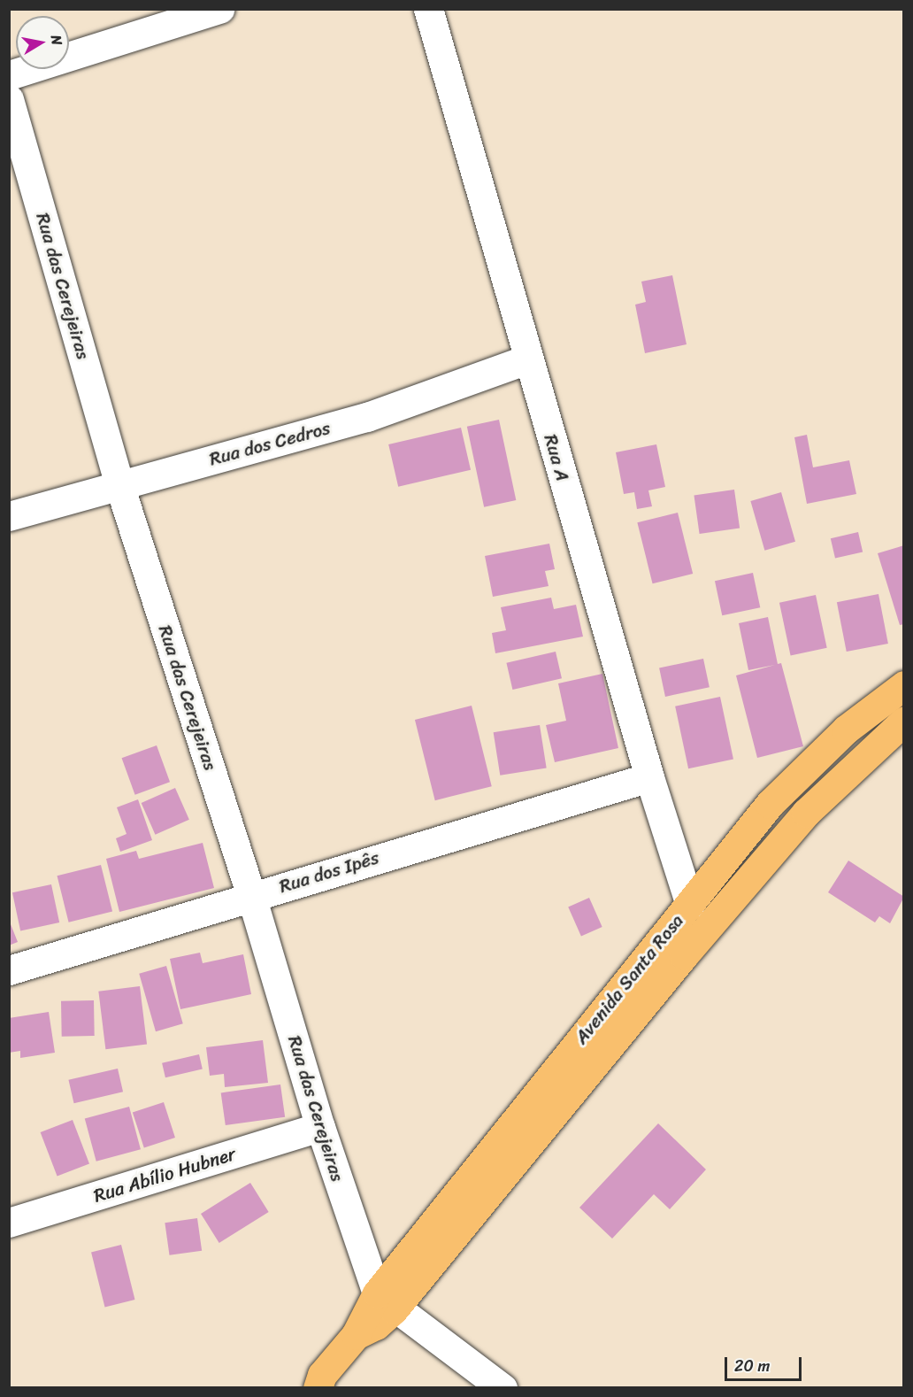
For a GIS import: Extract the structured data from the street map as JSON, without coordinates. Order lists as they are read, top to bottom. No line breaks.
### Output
{"streets":{"main road":["Avenida Santa Rosa"],"street":["Rua das Cerejeiras","Rua dos Cedros","Rua A","Rua dos Ipês","Rua Abílio Hubner"]},"crossings":[["Rua das Cerejeiras","Rua dos Cedros"],["Rua das Cerejeiras","Rua dos Ipês"],["Rua das Cerejeiras","Avenida Santa Rosa"],["Rua das Cerejeiras","Rua Abílio Hubner"],["Rua dos Cedros","Rua A"],["Rua A","Rua dos Ipês"],["Rua A","Avenida Santa Rosa"]],"scale_bar":"20 m","north":"right"}
